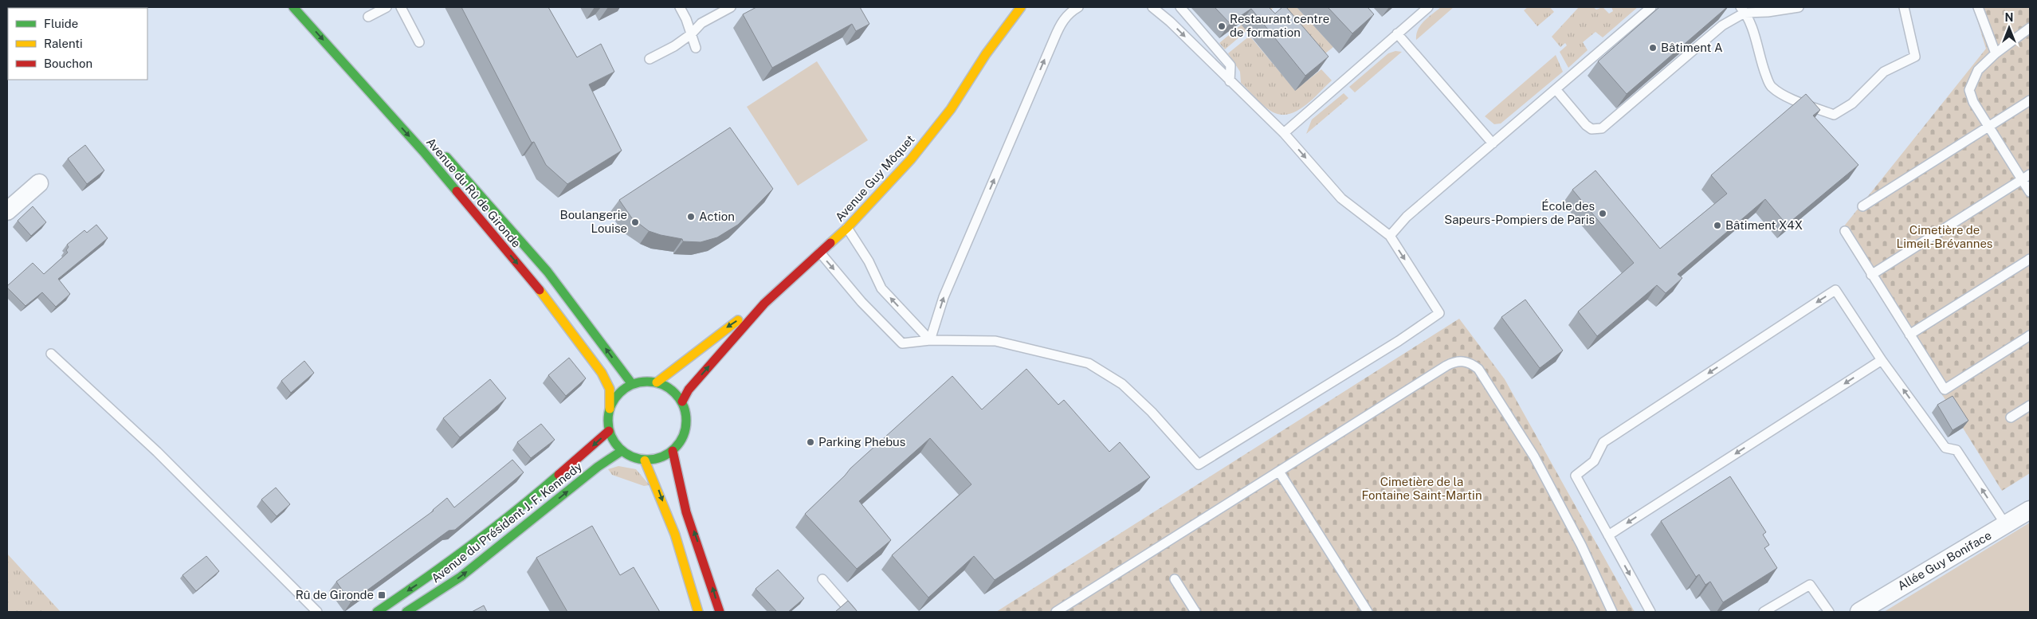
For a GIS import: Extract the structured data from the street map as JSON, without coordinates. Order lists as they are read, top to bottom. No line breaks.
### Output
{"streets":{"main road":["Avenue Guy Môquet","Avenue du Rû de Gironde","Avenue du Président J. F. Kennedy"],"street":["Allée Guy Boniface"]},"crossings":[["Avenue Guy Môquet","Avenue du Rû de Gironde"],["Avenue Guy Môquet","Avenue du Président J. F. Kennedy"],["Avenue du Rû de Gironde","Avenue du Président J. F. Kennedy"]],"parks":["Cimetière de Limeil-Brévannes","Cimetière de la Fontaine Saint-Martin"],"places":{"other":["Restaurant centre de formation","Bâtiment A","École des Sapeurs-Pompiers de Paris","Action","Boulangerie Louise","Bâtiment X4X","Parking Phebus"],"transit":["Rû de Gironde"]},"legend":["Fluide","Ralenti","Bouchon"],"north":"top"}
